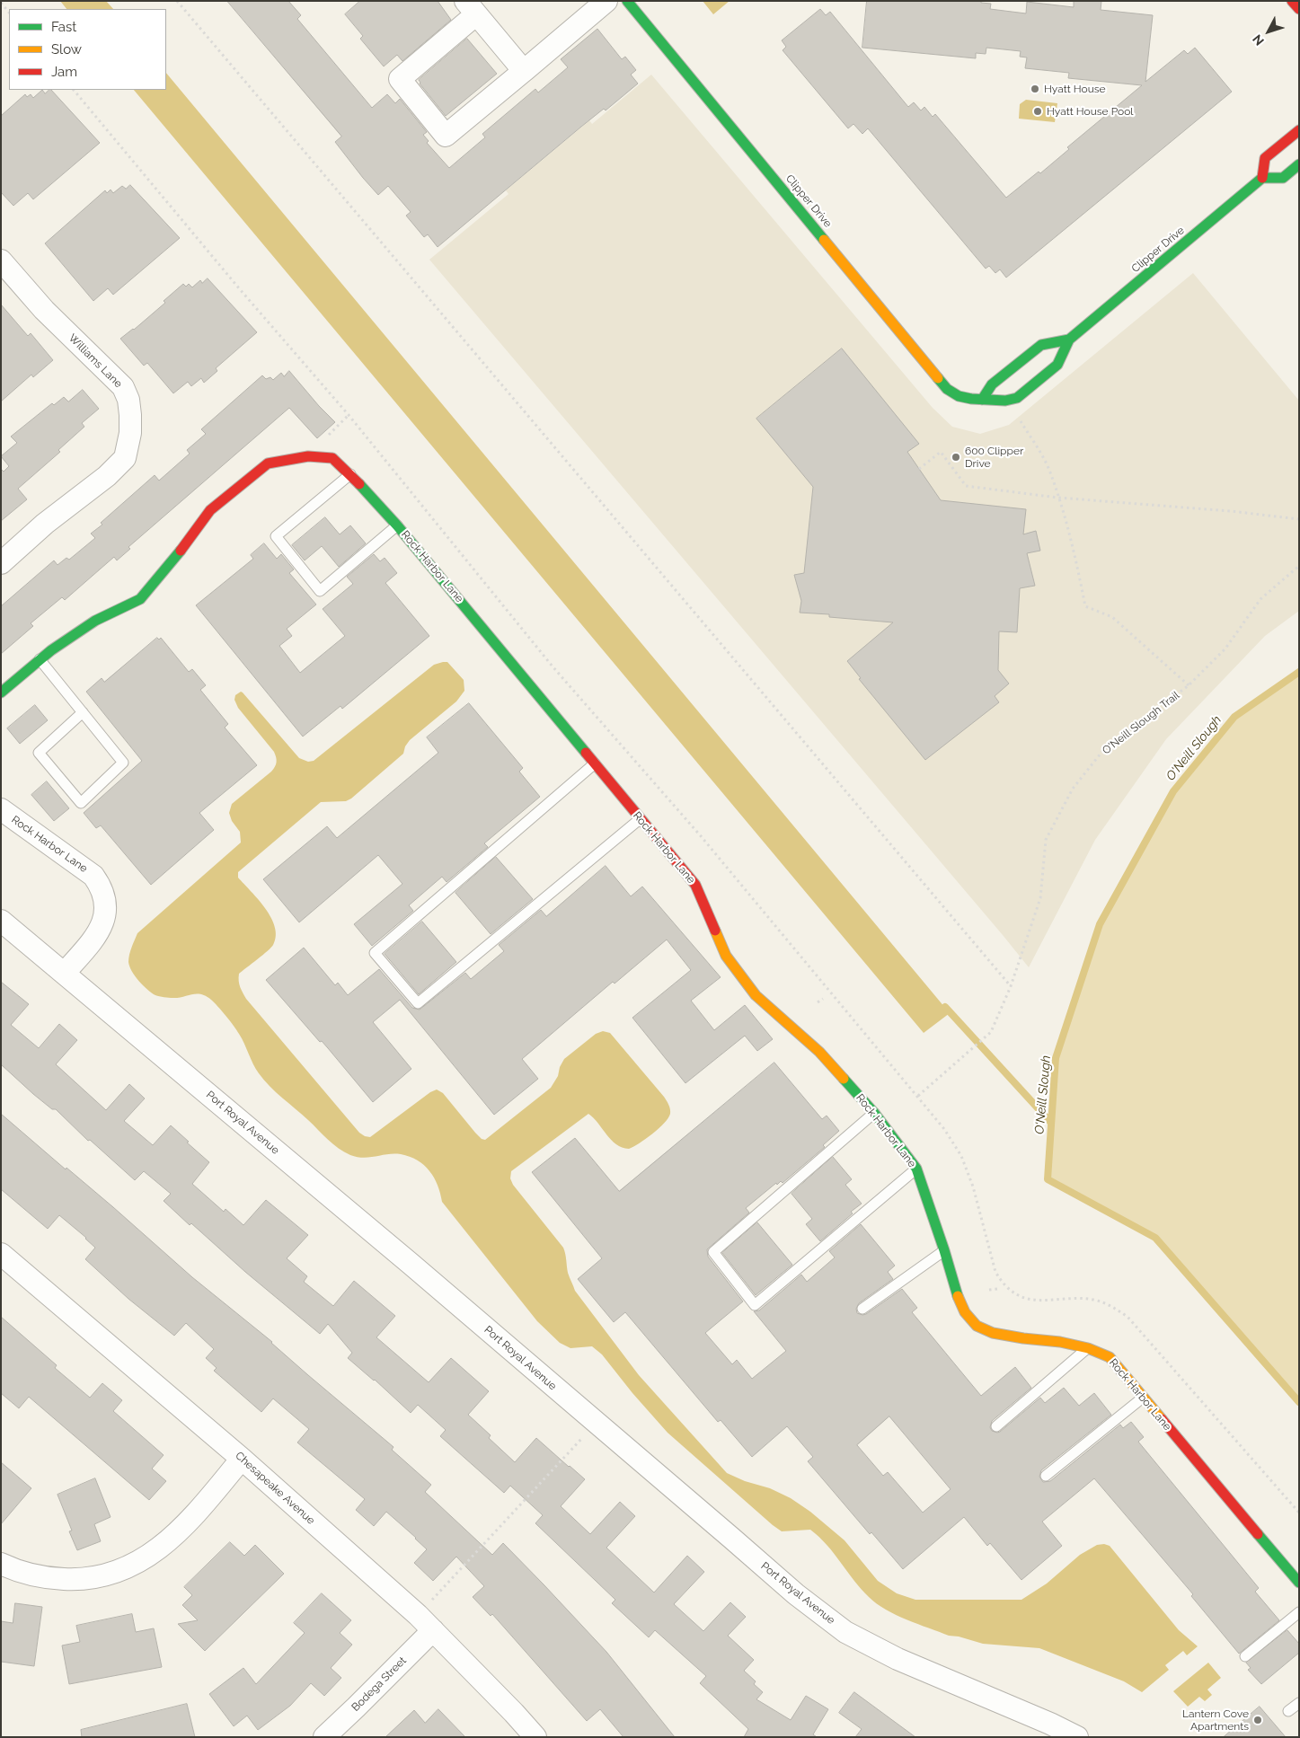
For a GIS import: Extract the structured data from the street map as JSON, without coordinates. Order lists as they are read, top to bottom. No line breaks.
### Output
{"streets":{"street":["Clipper Drive","Williams Lane","Rock Harbor Lane","Port Royal Avenue","Chesapeake Avenue","Bodega Street"],"path":["O'Neill Slough Trail"]},"crossings":[["Rock Harbor Lane","Port Royal Avenue"],["Chesapeake Avenue","Bodega Street"]],"water":["O'Neill Slough"],"places":["Hyatt House","Hyatt House Pool","600 Clipper Drive","Lantern Cove Apartments"],"legend":["Fast","Slow","Jam"],"north":"bottom left"}
